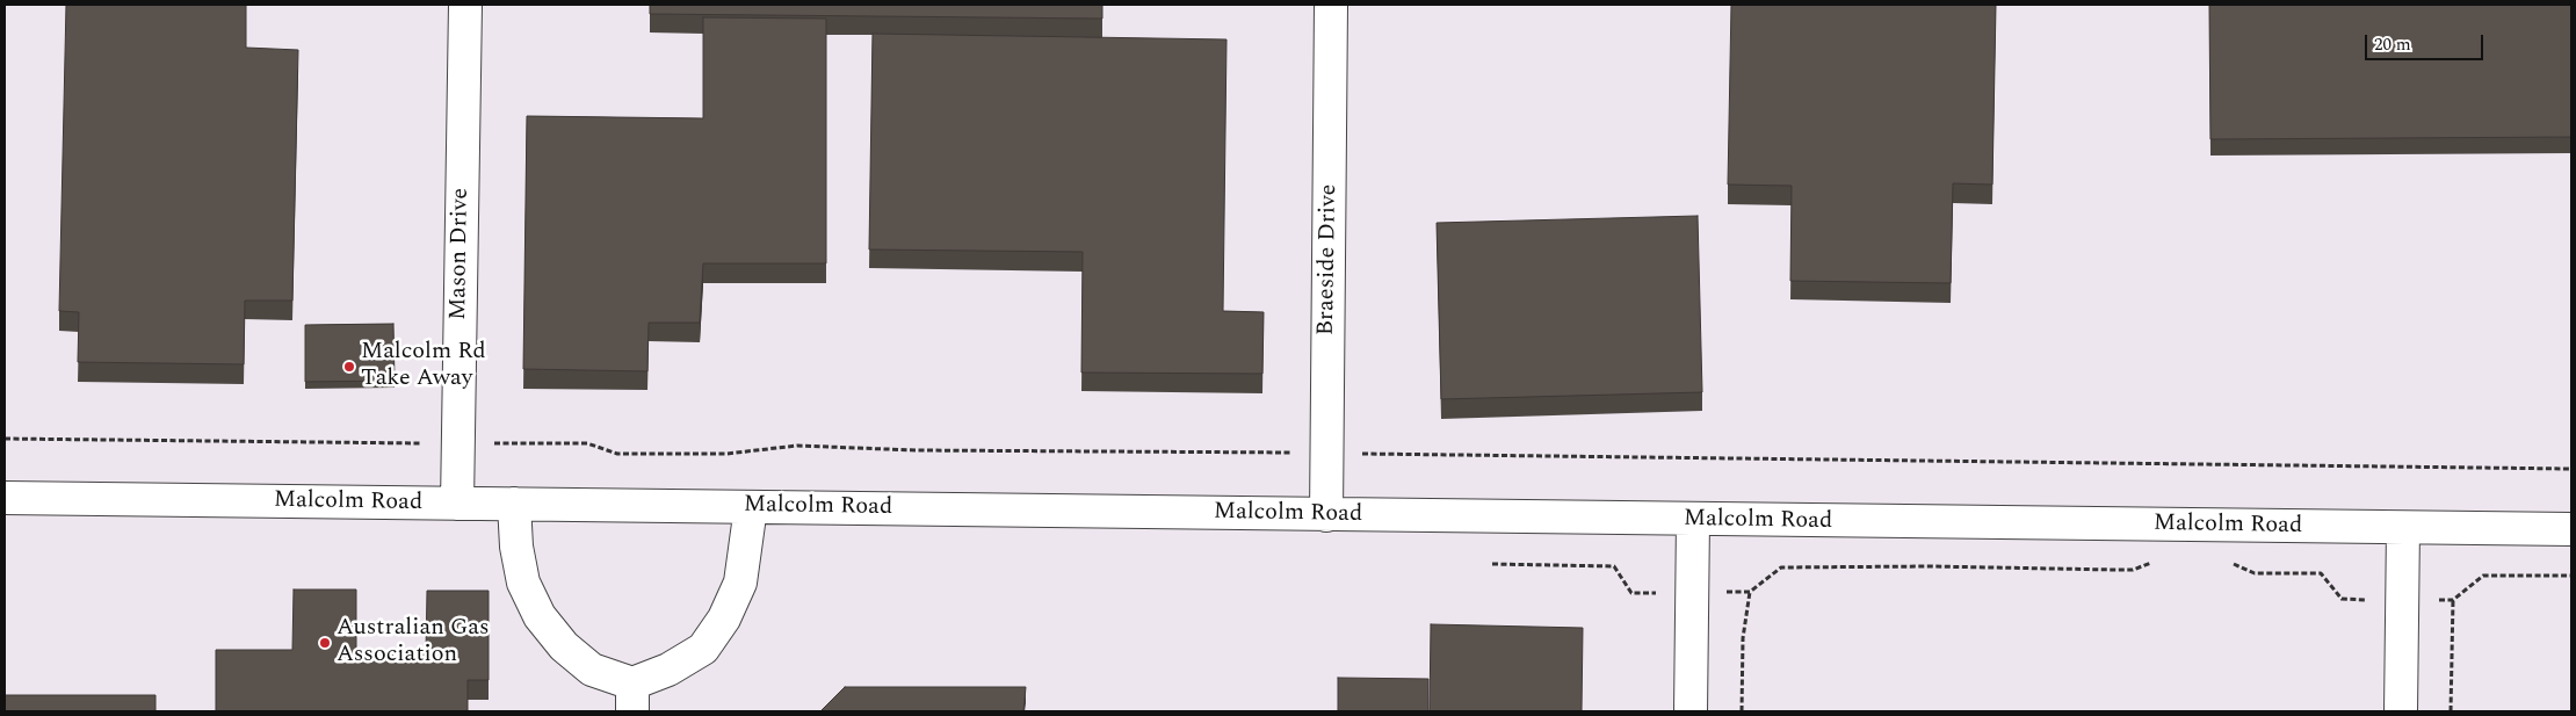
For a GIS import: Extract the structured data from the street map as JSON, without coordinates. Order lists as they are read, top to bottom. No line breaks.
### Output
{"streets":{"street":["Mason Drive","Braeside Drive","Malcolm Road"]},"crossings":[["Mason Drive","Malcolm Road"],["Braeside Drive","Malcolm Road"]],"places":["Malcolm Rd Take Away","Australian Gas Association"],"scale_bar":"20 m"}
